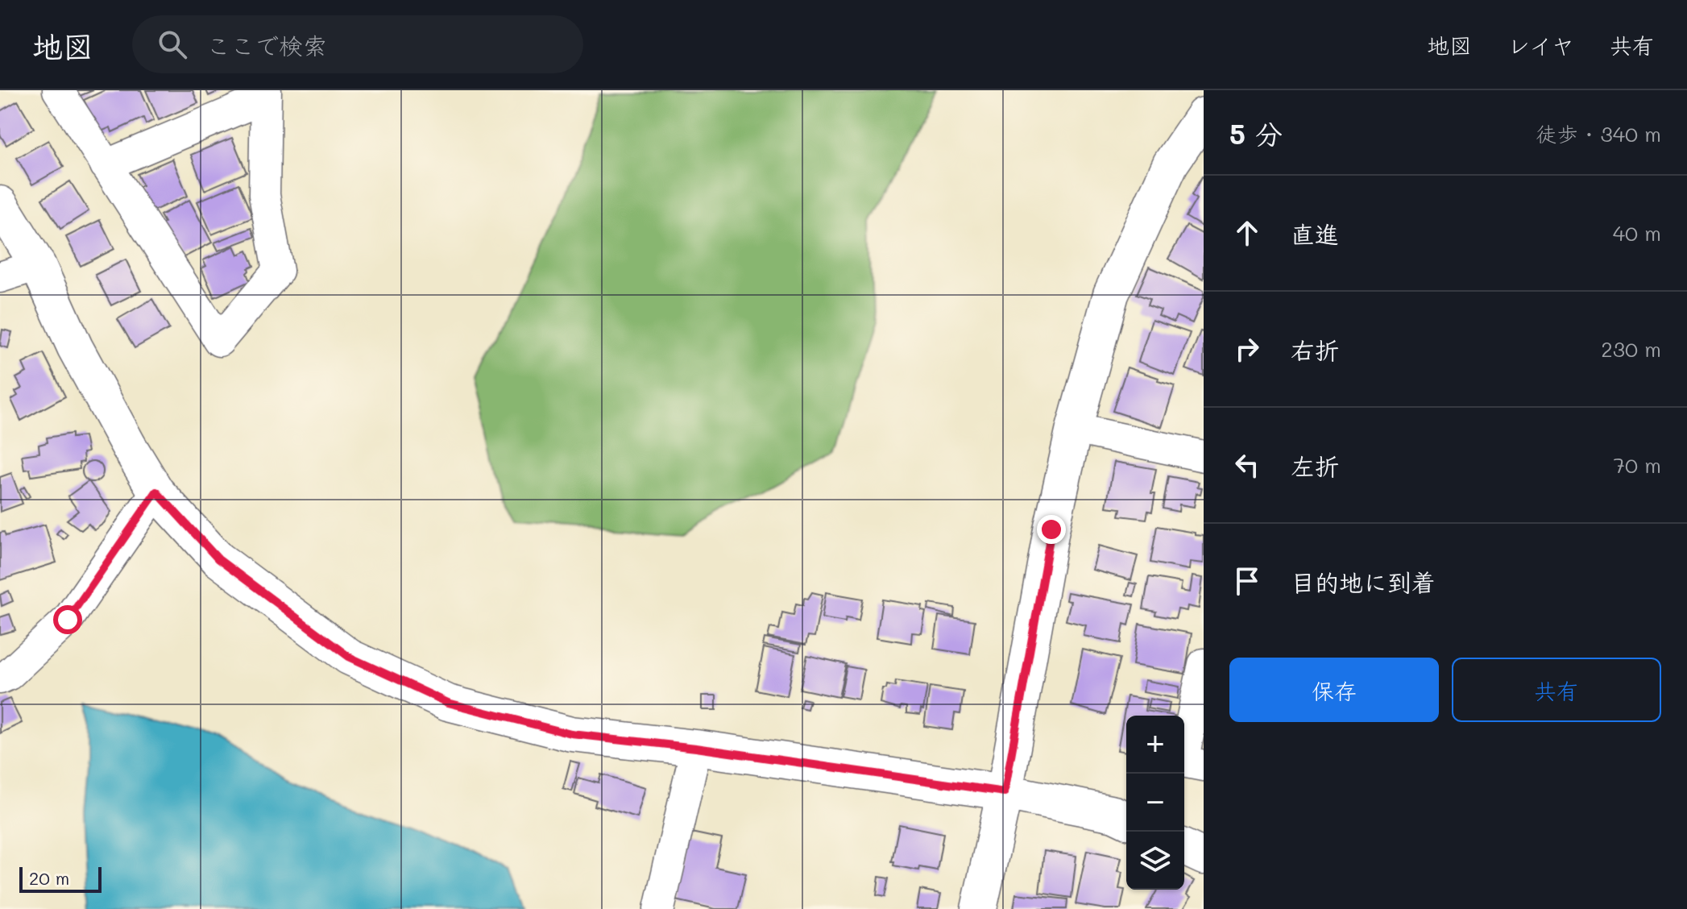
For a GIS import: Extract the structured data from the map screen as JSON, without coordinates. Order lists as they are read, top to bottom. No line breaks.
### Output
{"scale_bar":"20 m","page":{"header":"地図","search":"ここで検索","nav":["地図","レイヤ","共有"],"heading":["5 分","徒歩 · 340 m"],"list":[["直進","40 m"],["右折","230 m"],["左折","70 m"],"目的地に到着"],"buttons":["保存","共有"],"map_buttons":["+","−"],"scale":"20 m"}}
